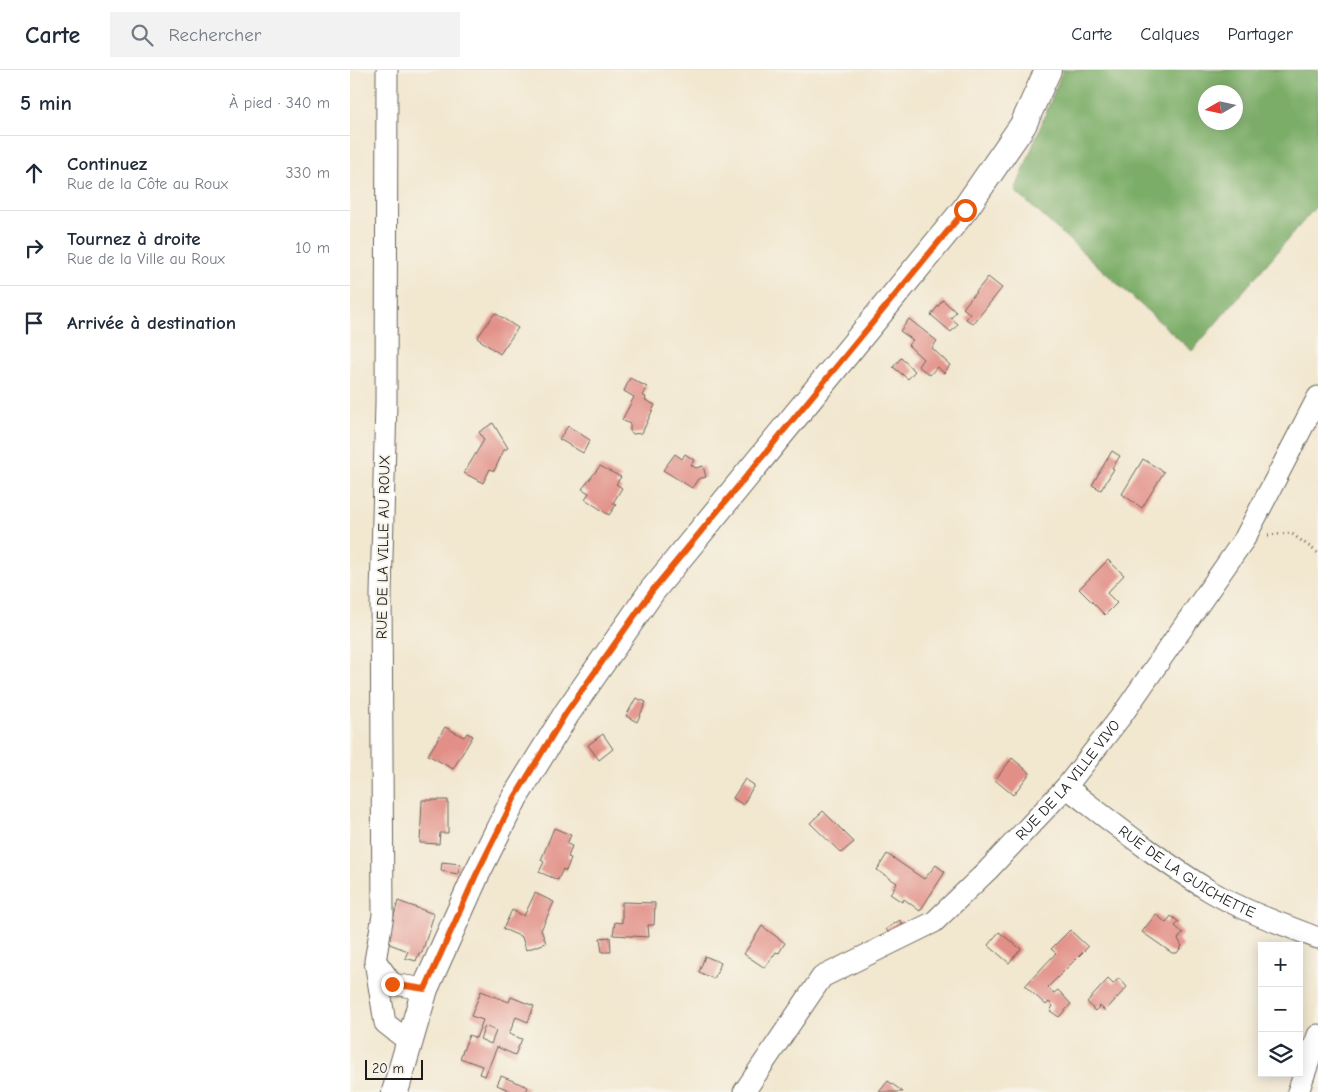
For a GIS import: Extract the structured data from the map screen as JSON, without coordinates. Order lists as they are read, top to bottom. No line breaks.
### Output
{"streets":{"street":["RUE DE LA VILLE AU ROUX","RUE DE LA VILLE VIVO","RUE DE LA GUICHETTE"]},"crossings":[["RUE DE LA VILLE VIVO","RUE DE LA GUICHETTE"]],"scale_bar":"20 m","north":"left","page":{"header":"Carte","search":"Rechercher","nav":["Carte","Calques","Partager"],"heading":["5 min","À pied · 340 m"],"list":[["Continuez","Rue de la Côte au Roux","330 m"],["Tournez à droite","Rue de la Ville au Roux","10 m"],"Arrivée à destination"],"map_buttons":["+","−"],"scale":"20 m"}}
